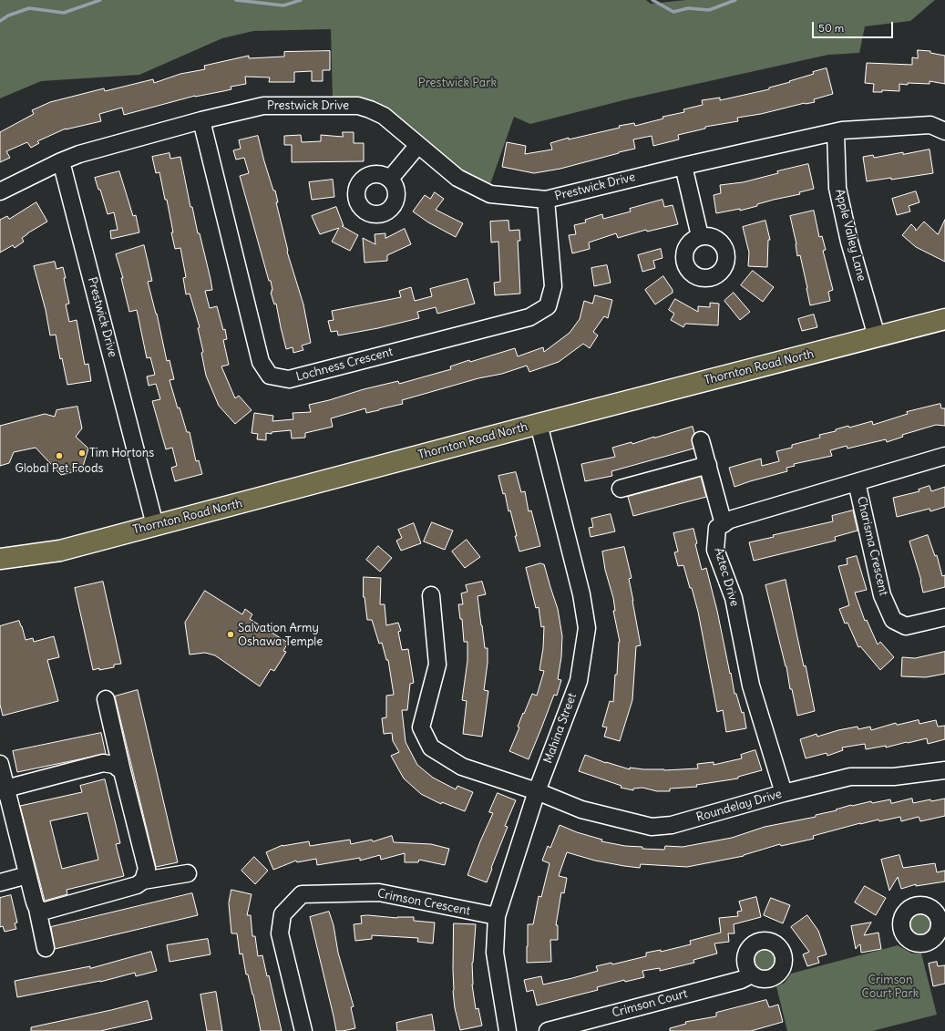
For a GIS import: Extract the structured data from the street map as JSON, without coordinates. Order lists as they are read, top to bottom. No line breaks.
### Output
{"streets":{"main road":["Thornton Road North"],"street":["Prestwick Drive","Apple Valley Lane","Lochness Crescent","Charisma Crescent","Aztec Drive","Mahina Street","Roundelay Drive","Crimson Crescent","Crimson Court"]},"crossings":[["Prestwick Drive","Apple Valley Lane"],["Prestwick Drive","Lochness Crescent"],["Prestwick Drive","Thornton Road North"],["Apple Valley Lane","Thornton Road North"],["Thornton Road North","Mahina Street"],["Aztec Drive","Roundelay Drive"],["Mahina Street","Roundelay Drive"],["Mahina Street","Crimson Crescent"]],"parks":["Prestwick Park","Crimson Court Park"],"places":["Tim Hortons","Global Pet Foods","Salvation Army Oshawa Temple"],"scale_bar":"50 m"}
